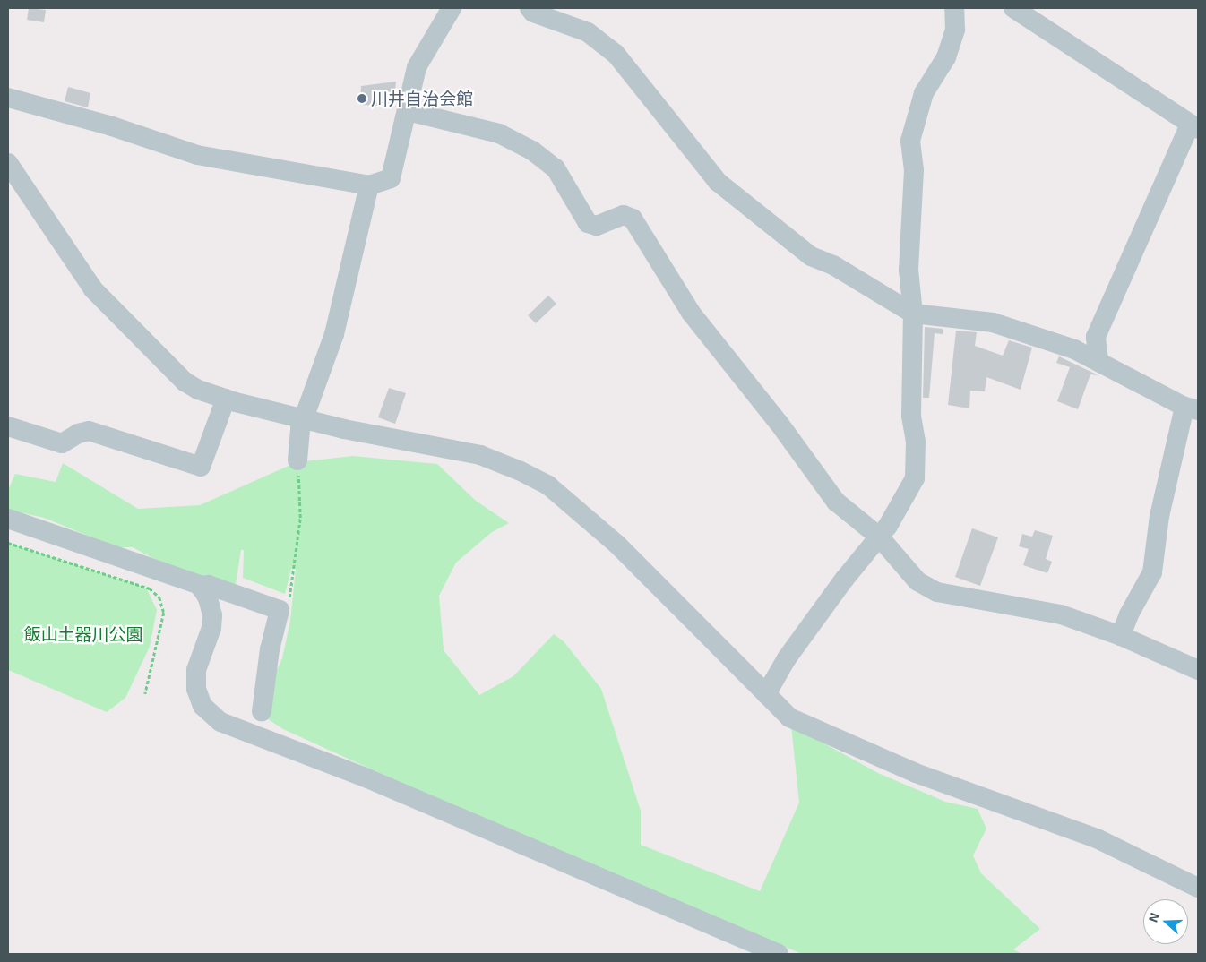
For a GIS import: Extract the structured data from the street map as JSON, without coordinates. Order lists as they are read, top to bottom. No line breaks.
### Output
{"parks":["飯山土器川公園"],"places":["川井自治会館"],"north":"left"}
